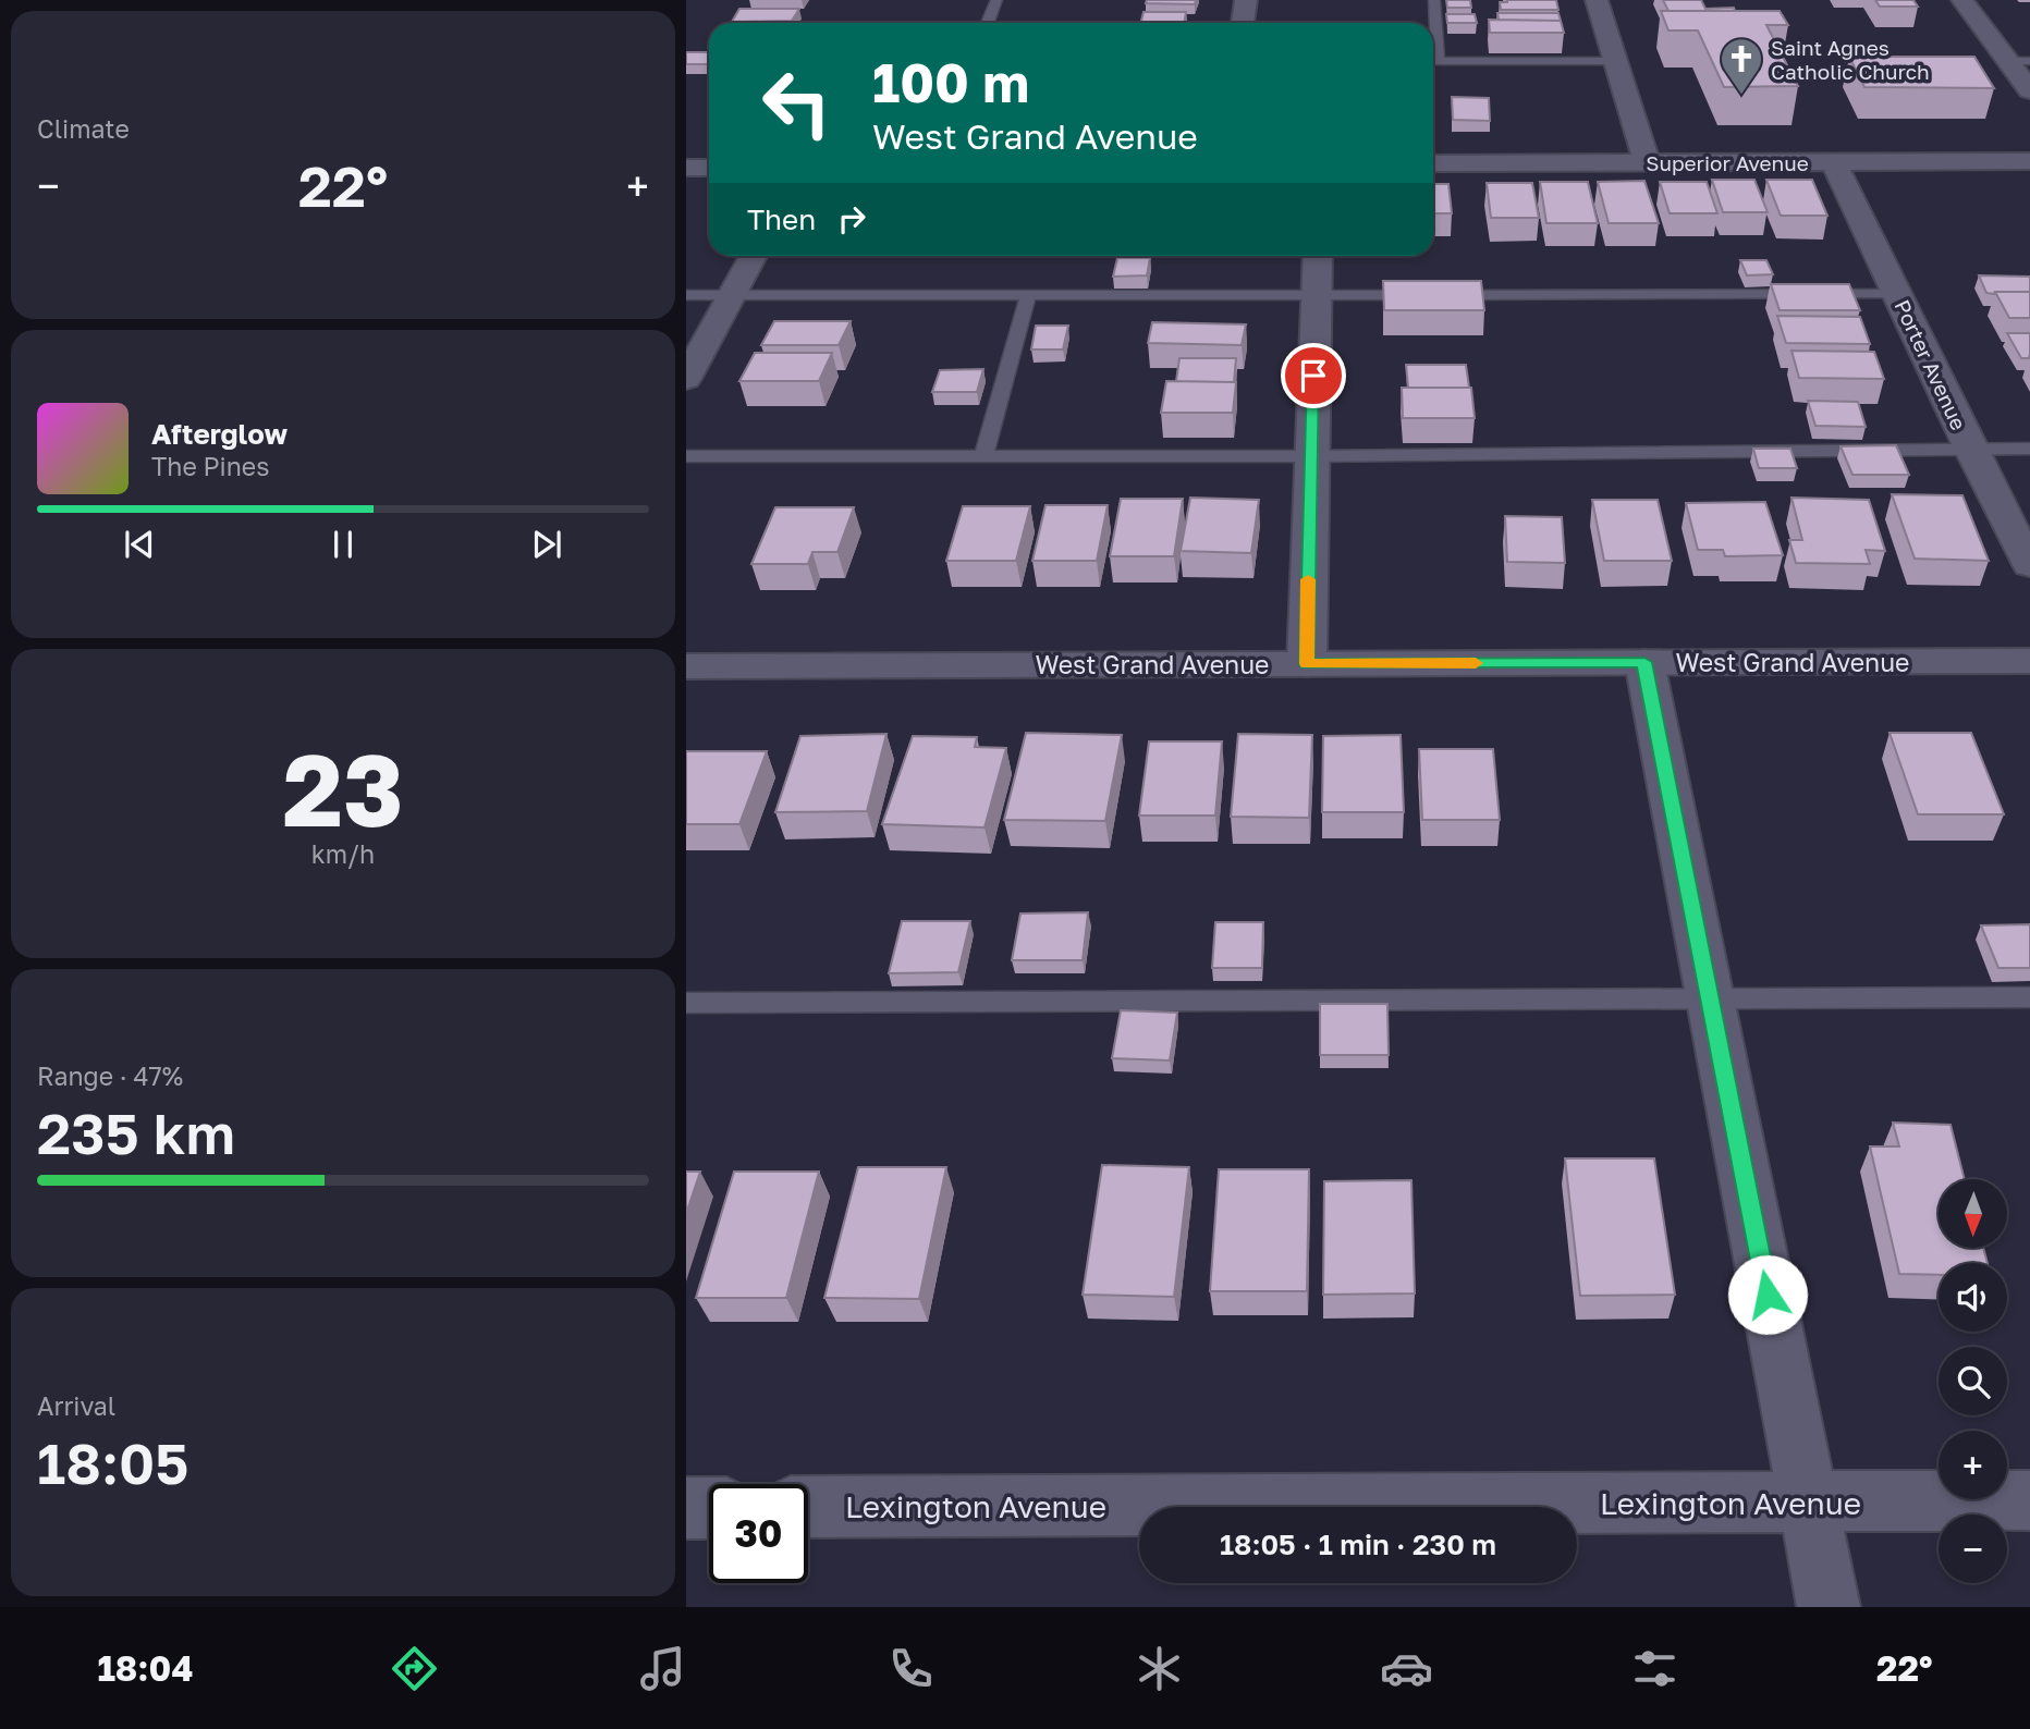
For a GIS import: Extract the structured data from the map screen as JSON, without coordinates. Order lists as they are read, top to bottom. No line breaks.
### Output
{"streets":{"street":["Superior Avenue","Porter Avenue","West Grand Avenue","Lexington Avenue"]},"crossings":[["Superior Avenue","Porter Avenue"]],"places":{"church":["Saint Agnes Catholic Church"]},"north":"bottom","page":{"tile":["Climate",["23","km/h"],["Range · 47%","235 km"],["Arrival","18:05"]],"turn":["100 m","West Grand Avenue"],"heat":["−","22°","+"],"then":"Then","song":["Afterglow","The Pines"],"map_buttons":["+","−"],"limit":"30","trip":"18:05 · 1 min · 230 m","tabs":["18:04","22°"]}}
